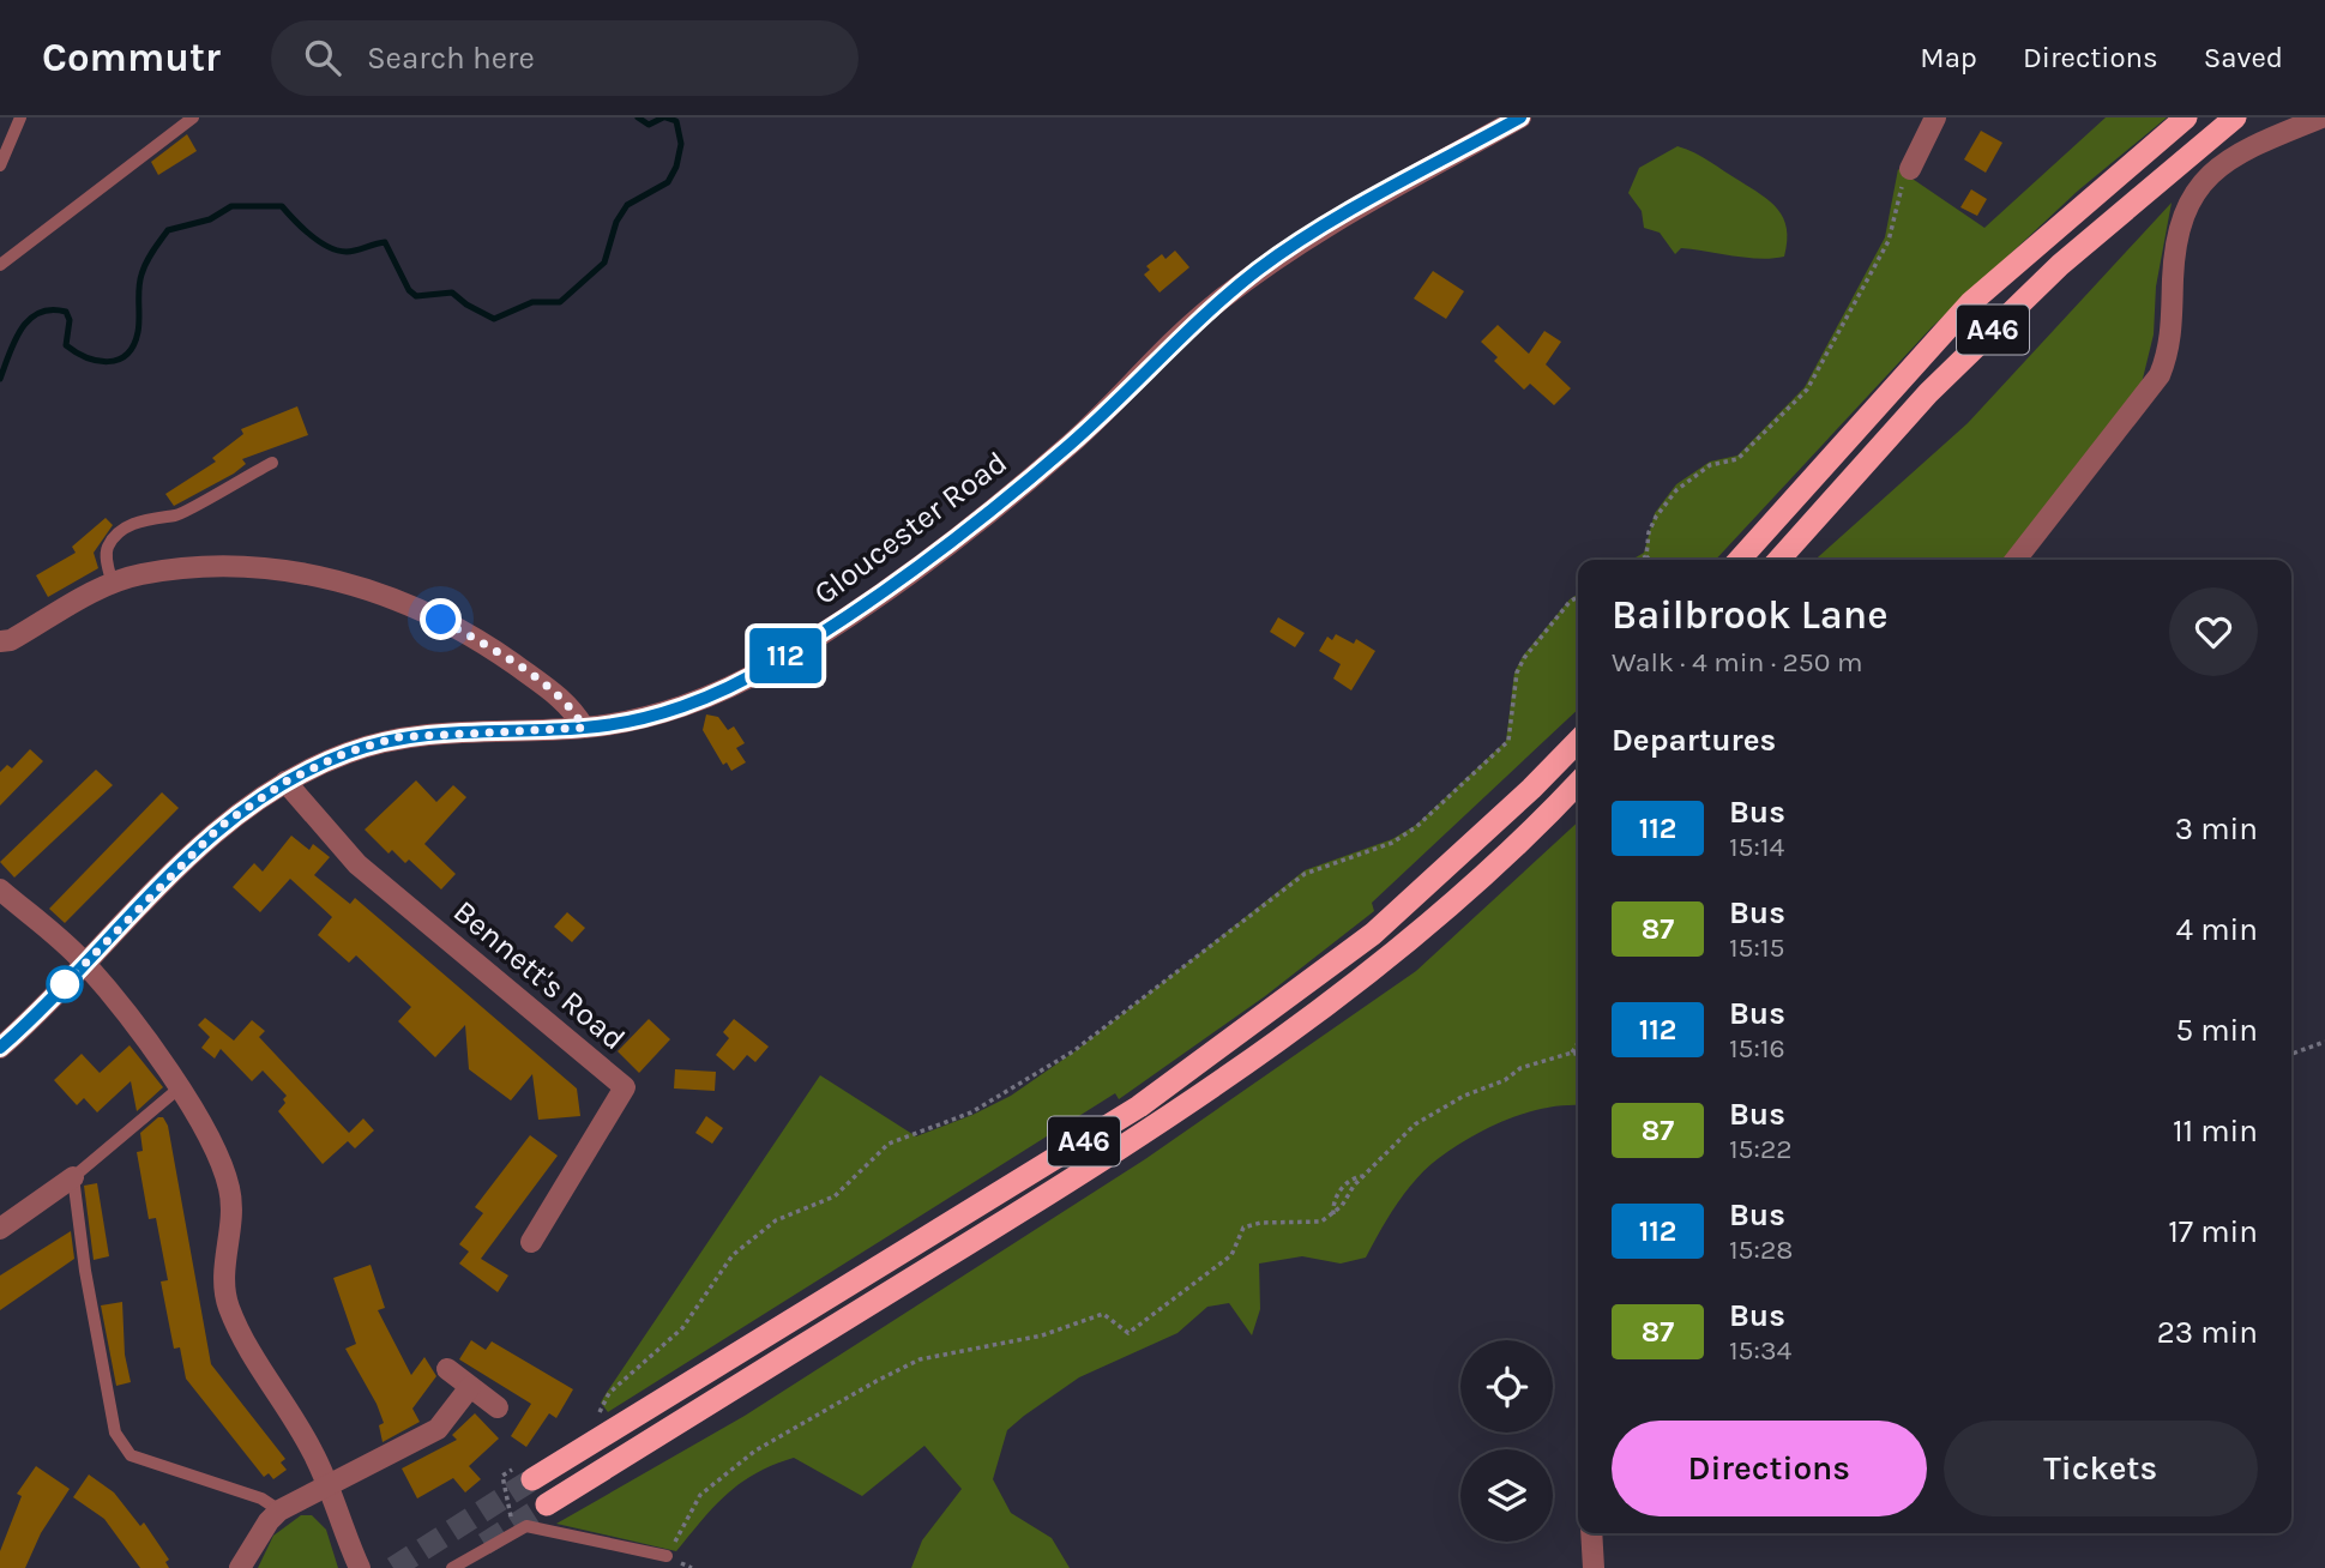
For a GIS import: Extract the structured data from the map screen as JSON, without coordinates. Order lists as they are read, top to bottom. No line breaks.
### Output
{"streets":{"highway":["A46"],"street":["Gloucester Road","Bennett's Road"]},"crossings":[["Gloucester Road","Bennett's Road"]],"lines":["bus line 112"],"page":{"header":"Commutr","search":"Search here","nav":["Map","Directions","Saved"],"on_map":"112","heading":[["Bailbrook Lane","Walk · 4 min · 250 m"],"Departures"],"list":[{"mark":"112","name":"Bus","note":"15:14","value":"3 min"},{"mark":"87","name":"Bus","note":"15:15","value":"4 min"},{"mark":"112","name":"Bus","note":"15:16","value":"5 min"},{"mark":"87","name":"Bus","note":"15:22","value":"11 min"},{"mark":"112","name":"Bus","note":"15:28","value":"17 min"},{"mark":"87","name":"Bus","note":"15:34","value":"23 min"}],"buttons":["Directions","Tickets"]}}
